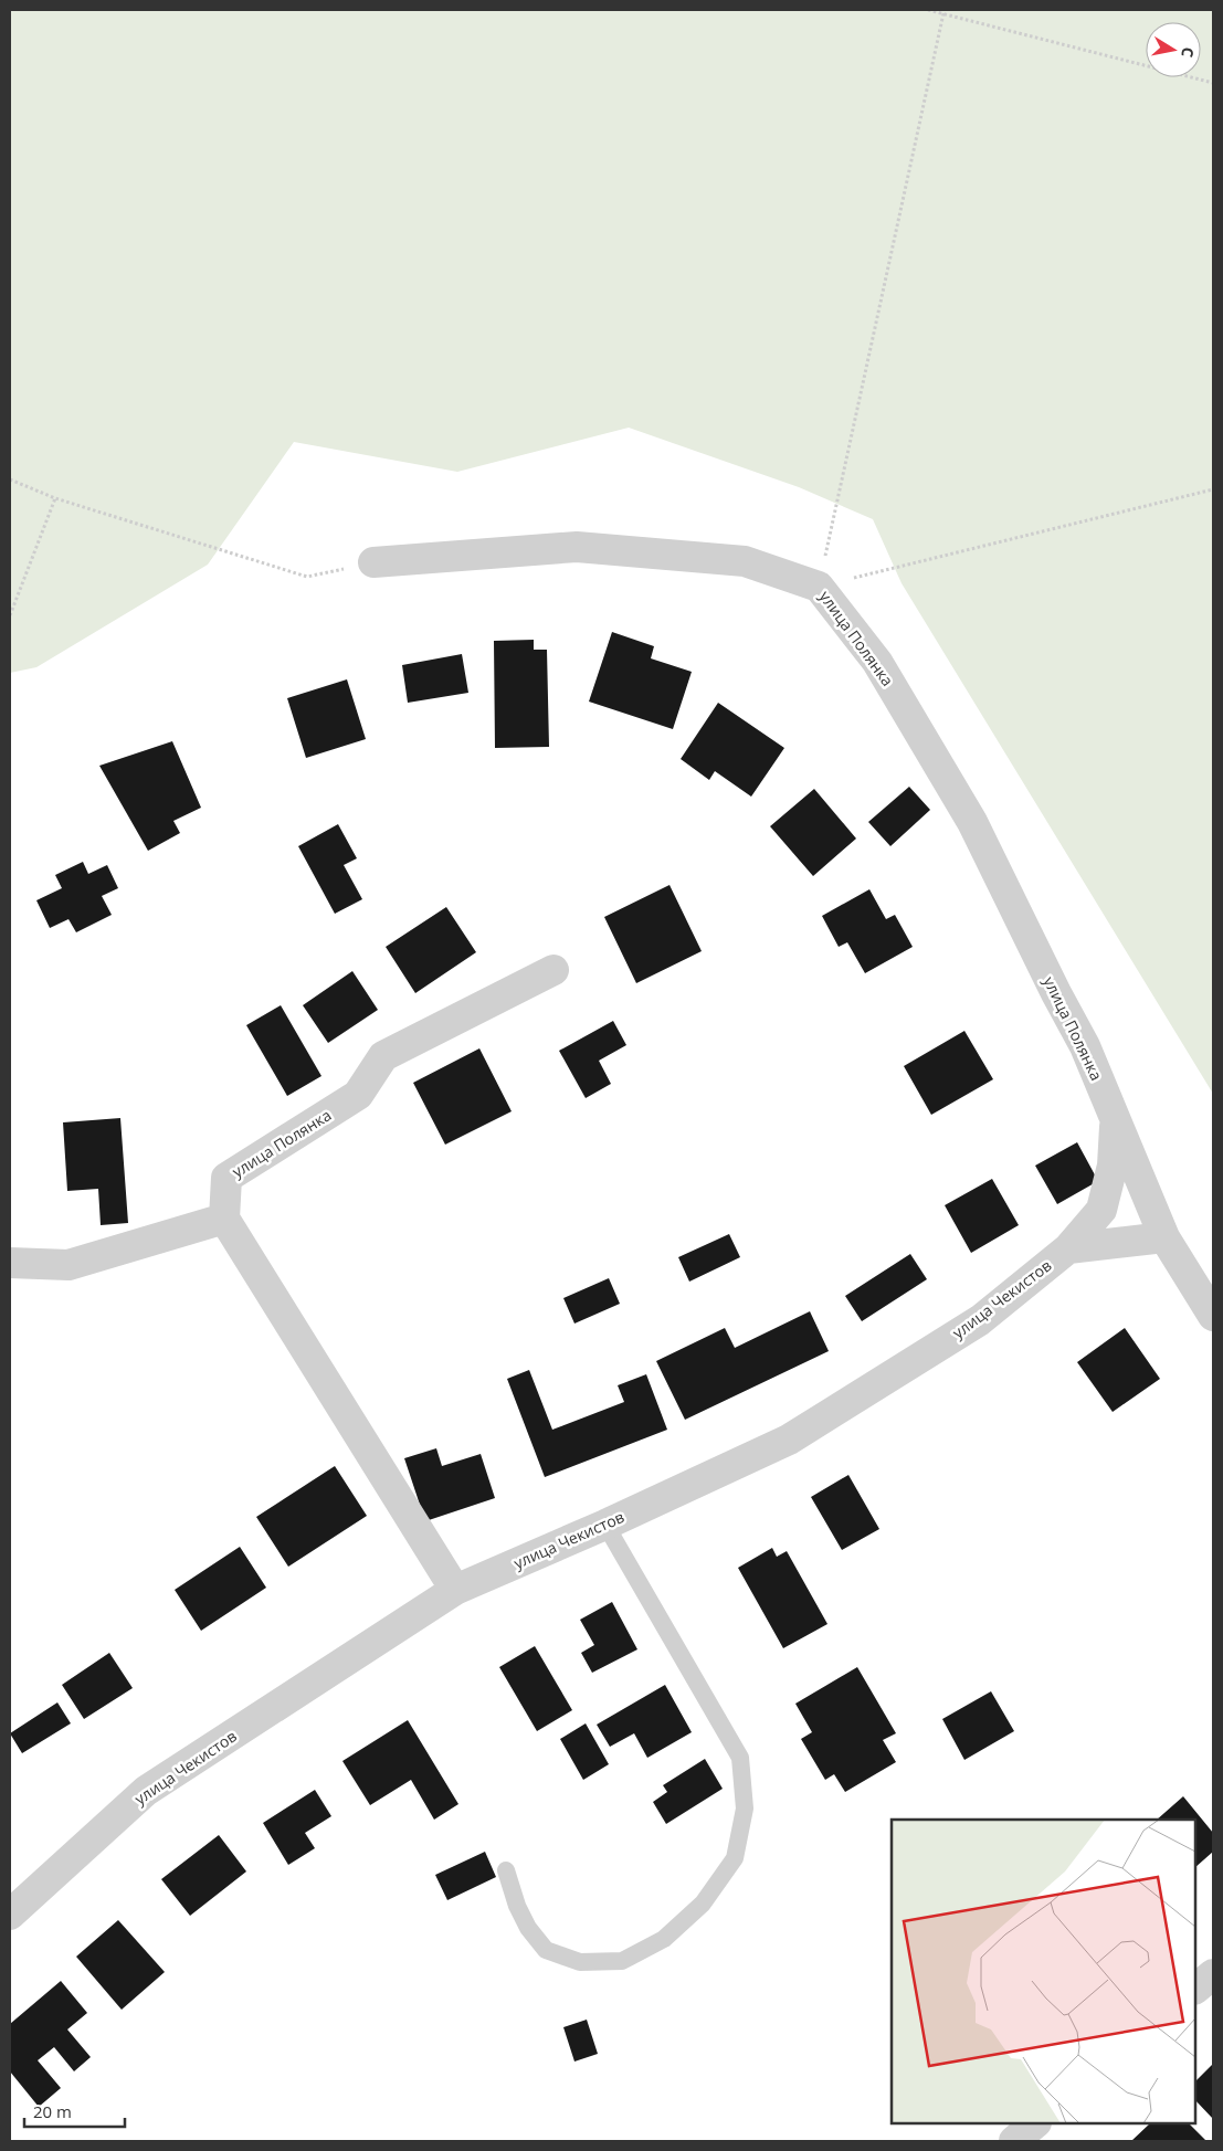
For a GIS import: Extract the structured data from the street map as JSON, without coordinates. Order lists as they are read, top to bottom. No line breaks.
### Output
{"streets":{"street":["улица Полянка","улица Чекистов"]},"crossings":[["улица Полянка","улица Чекистов"]],"scale_bar":"20 m","north":"right"}
